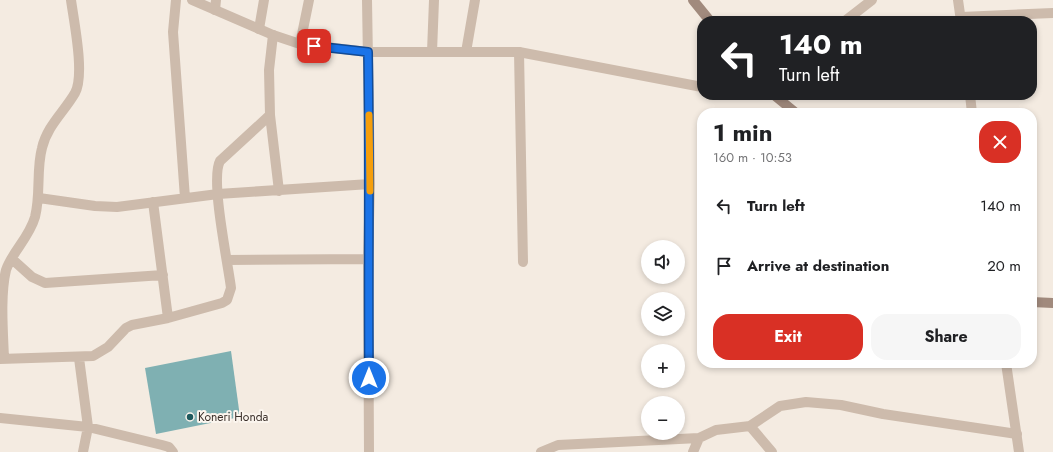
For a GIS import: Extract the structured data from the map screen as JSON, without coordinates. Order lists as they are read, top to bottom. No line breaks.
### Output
{"places":["Koneri Honda"],"page":{"turn":["140 m","Turn left"],"heading":["1 min","160 m · 10:53"],"list":[{"name":"Turn left","value":"140 m"},{"name":"Arrive at destination","value":"20 m"}],"map_buttons":["+","−"],"buttons":["Exit","Share"]}}
